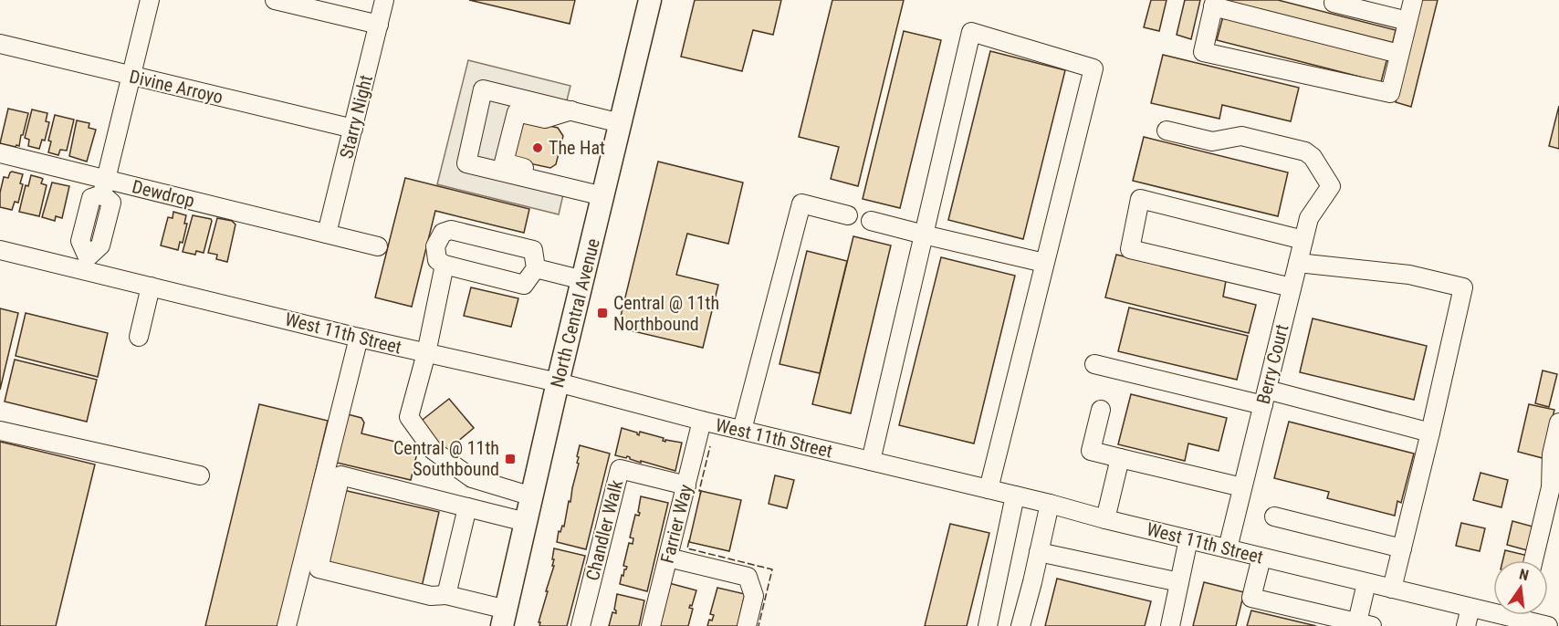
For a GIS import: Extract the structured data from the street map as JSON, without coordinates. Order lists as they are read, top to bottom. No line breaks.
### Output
{"streets":{"main road":["North Central Avenue"],"street":["Divine Arroyo","Starry Night","Dewdrop","West 11th Street","Berry Court","Farrier Way","Chandler Walk"]},"crossings":[["Divine Arroyo","Starry Night"],["Starry Night","Dewdrop"],["North Central Avenue","West 11th Street"],["West 11th Street","Berry Court"],["West 11th Street","Farrier Way"],["Farrier Way","Chandler Walk"]],"places":{"other":["The Hat"],"transit":["Central @ 11th Northbound","Central @ 11th Southbound"]},"north":"top"}
